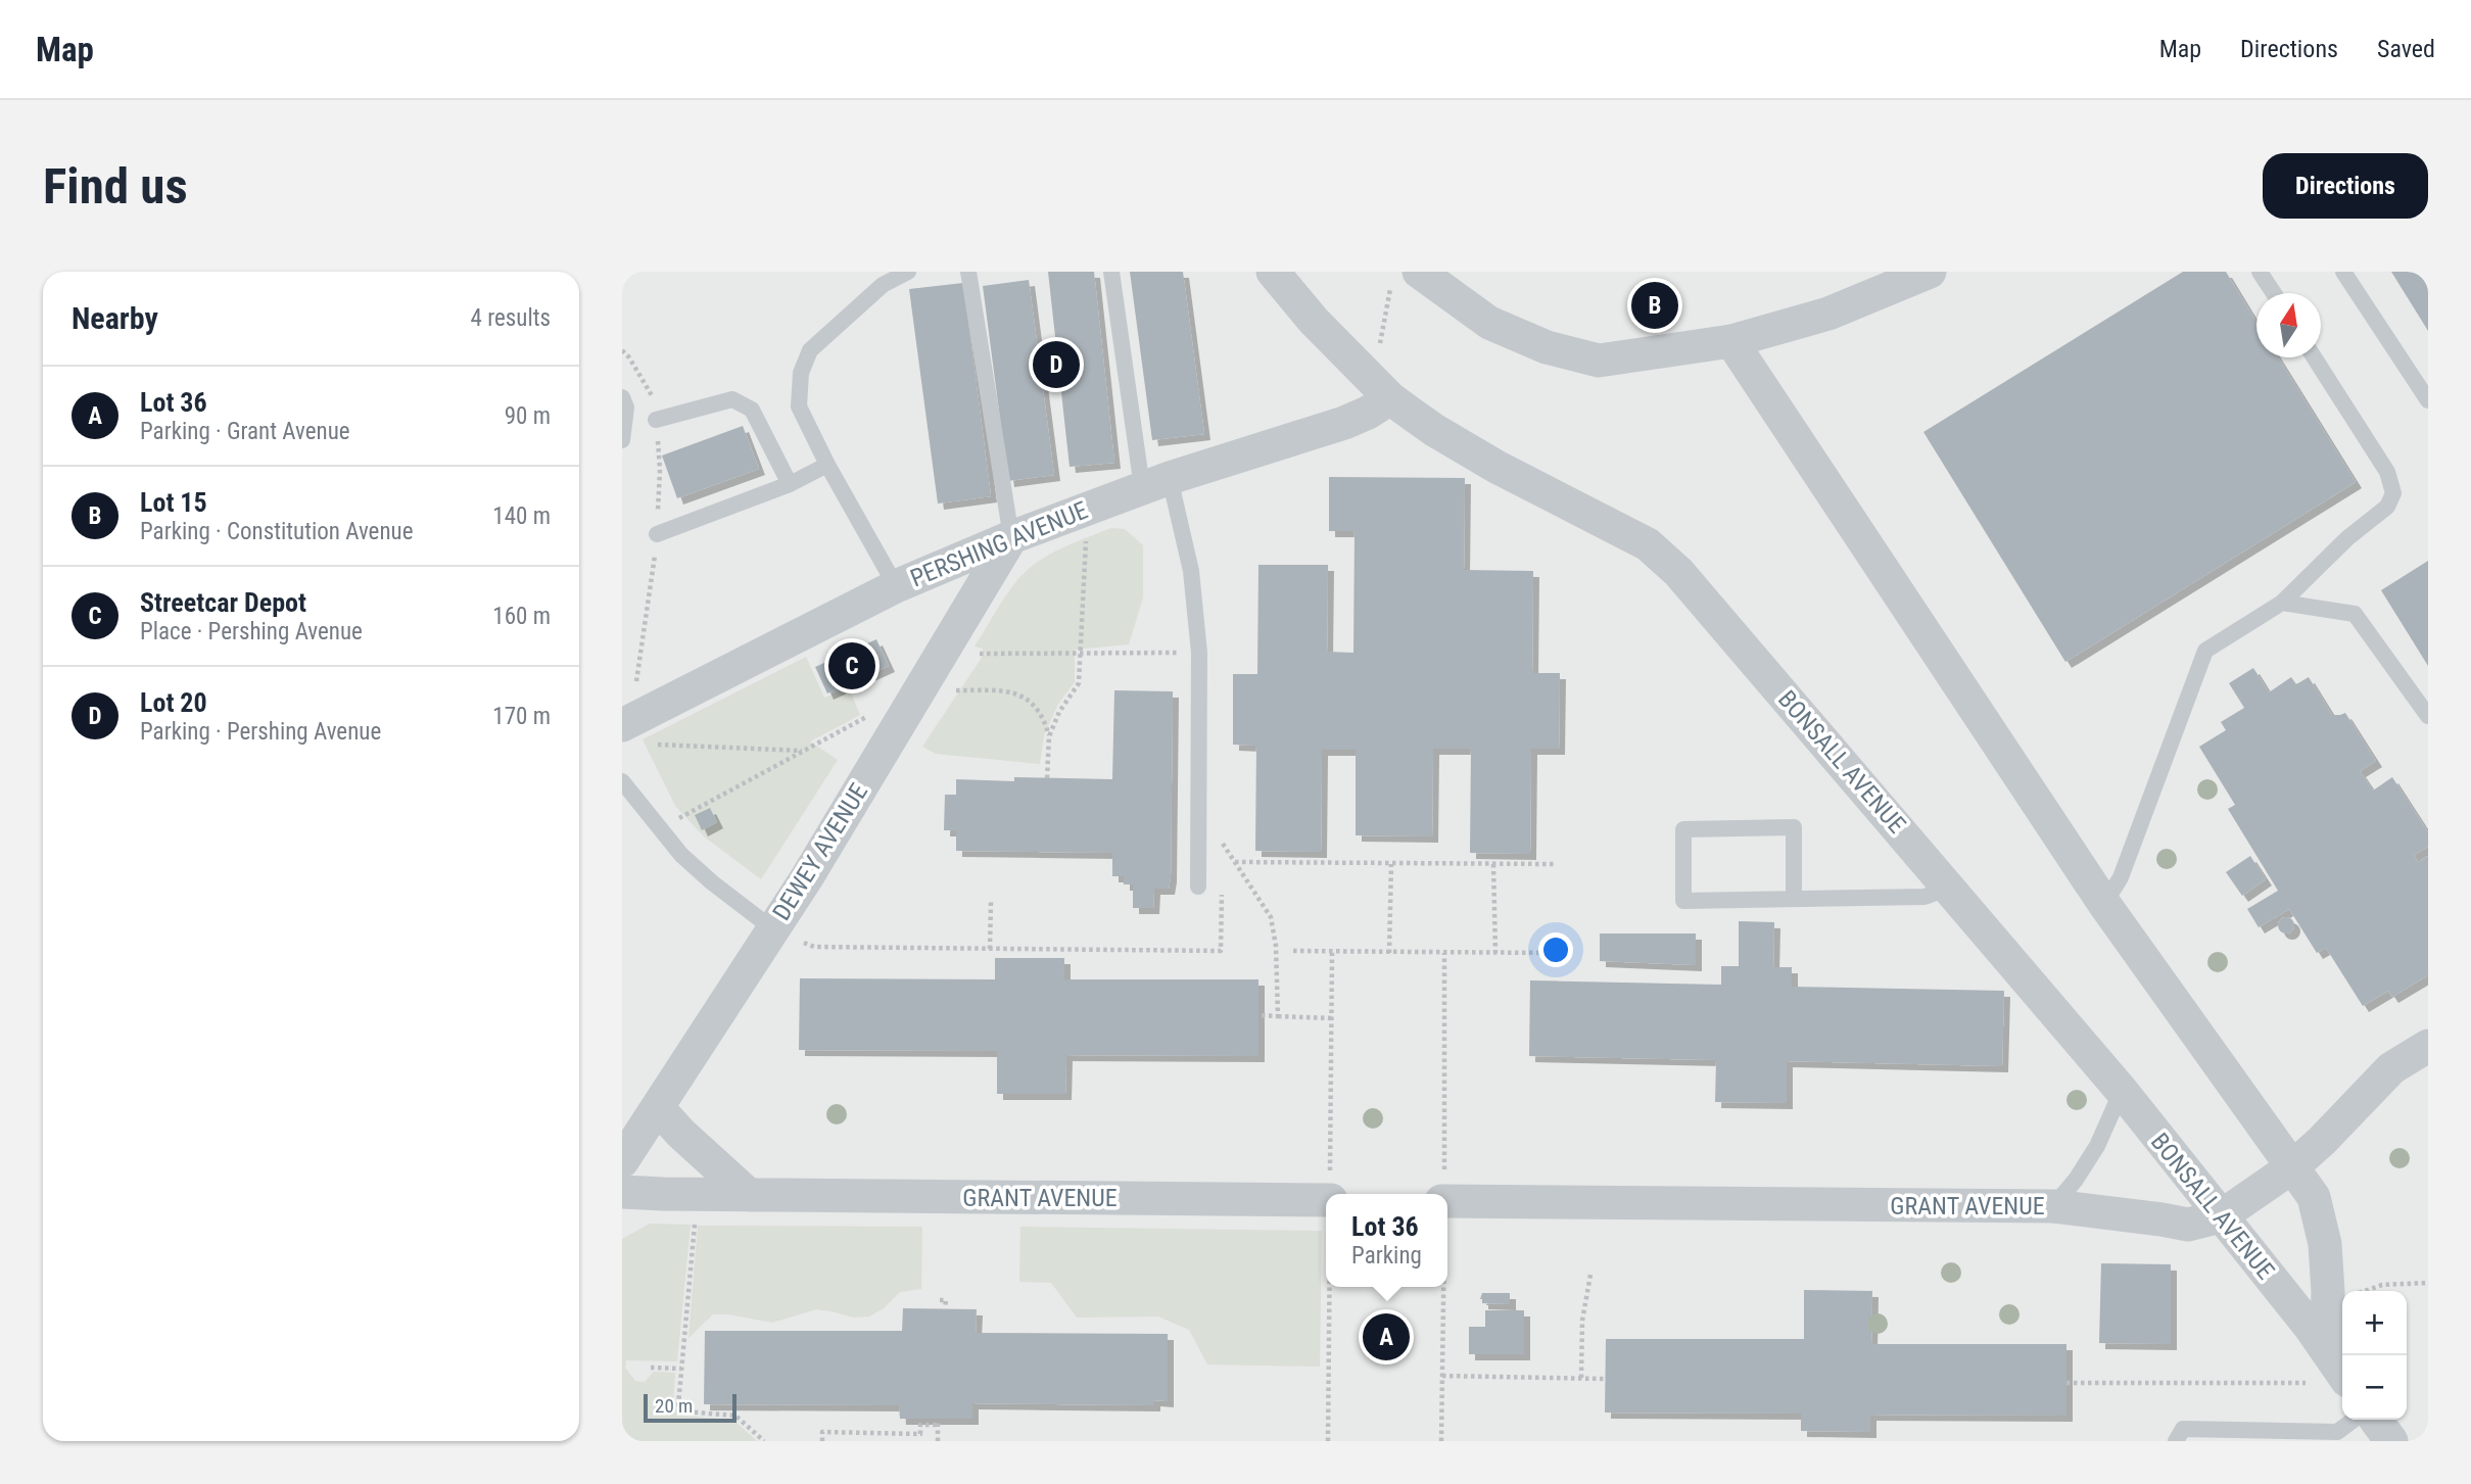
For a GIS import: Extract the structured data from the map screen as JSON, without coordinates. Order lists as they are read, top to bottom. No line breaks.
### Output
{"streets":{"street":["PERSHING AVENUE","BONSALL AVENUE","DEWEY AVENUE","GRANT AVENUE"]},"crossings":[["PERSHING AVENUE","BONSALL AVENUE"],["PERSHING AVENUE","DEWEY AVENUE"],["BONSALL AVENUE","GRANT AVENUE"]],"scale_bar":"20 m","north":"top","page":{"header":"Map","nav":["Map","Directions","Saved"],"buttons":"Directions","title":"Find us","heading":["Nearby","4 results"],"pins":["B","D","C","A"],"list":[{"mark":"A","name":"Lot 36","note":"Parking · Grant Avenue","value":"90 m"},{"mark":"B","name":"Lot 15","note":"Parking · Constitution Avenue","value":"140 m"},{"mark":"C","name":"Streetcar Depot","note":"Place · Pershing Avenue","value":"160 m"},{"mark":"D","name":"Lot 20","note":"Parking · Pershing Avenue","value":"170 m"}],"popup":["Lot 36","Parking"],"map_buttons":["+","−"],"scale":"20 m"}}
